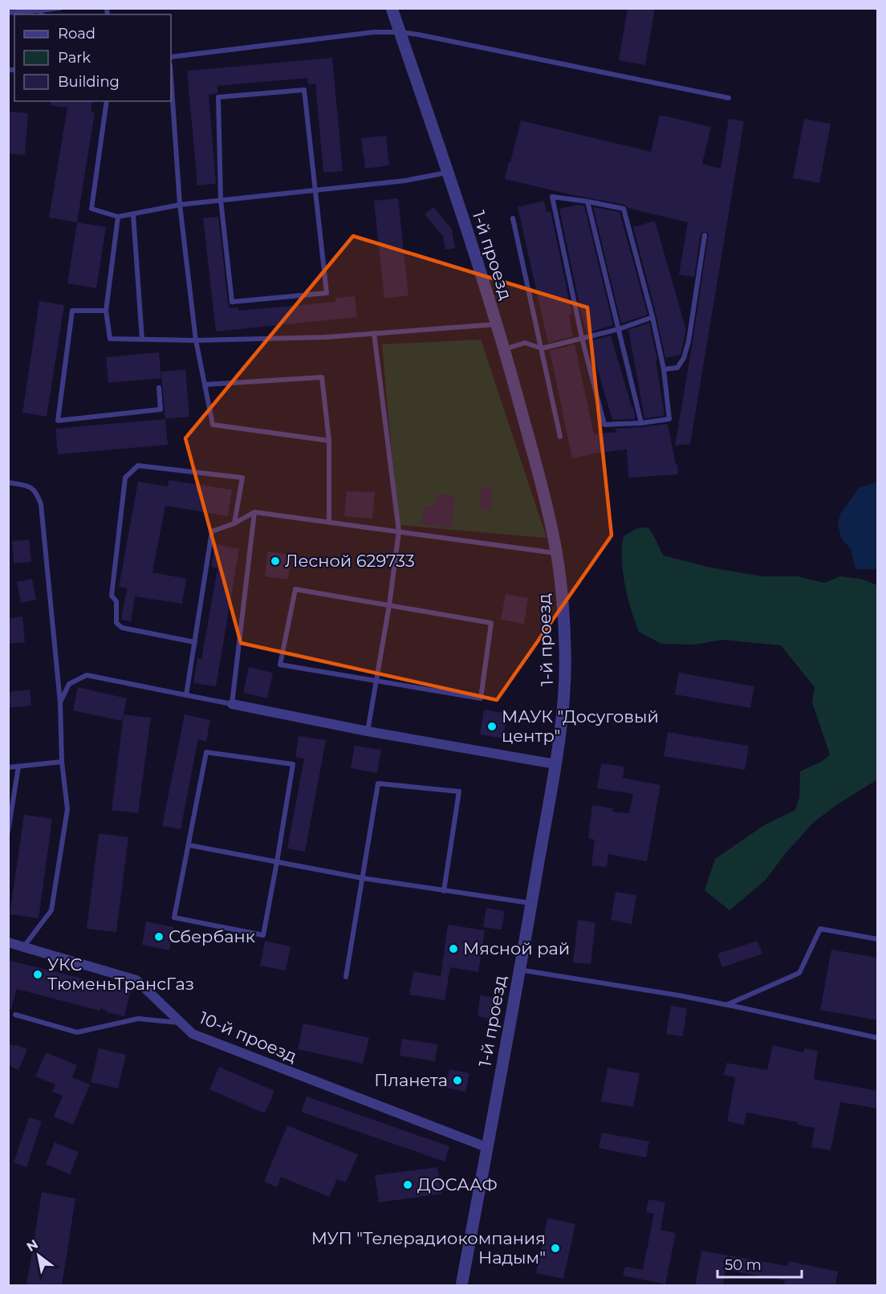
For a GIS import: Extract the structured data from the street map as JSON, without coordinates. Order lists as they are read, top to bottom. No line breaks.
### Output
{"streets":{"street":["1-й проезд","10-й проезд"]},"crossings":[["1-й проезд","10-й проезд"]],"places":["Лесной 629733","МАУК \"Досуговый центр\"","Сбербанк","Мясной рай","УКС ТюменьТрансГаз","Планета","ДОСААФ","МУП \"Телерадиокомпания Надым\""],"legend":["Road","Park","Building"],"scale_bar":"50 m","north":"top left"}
